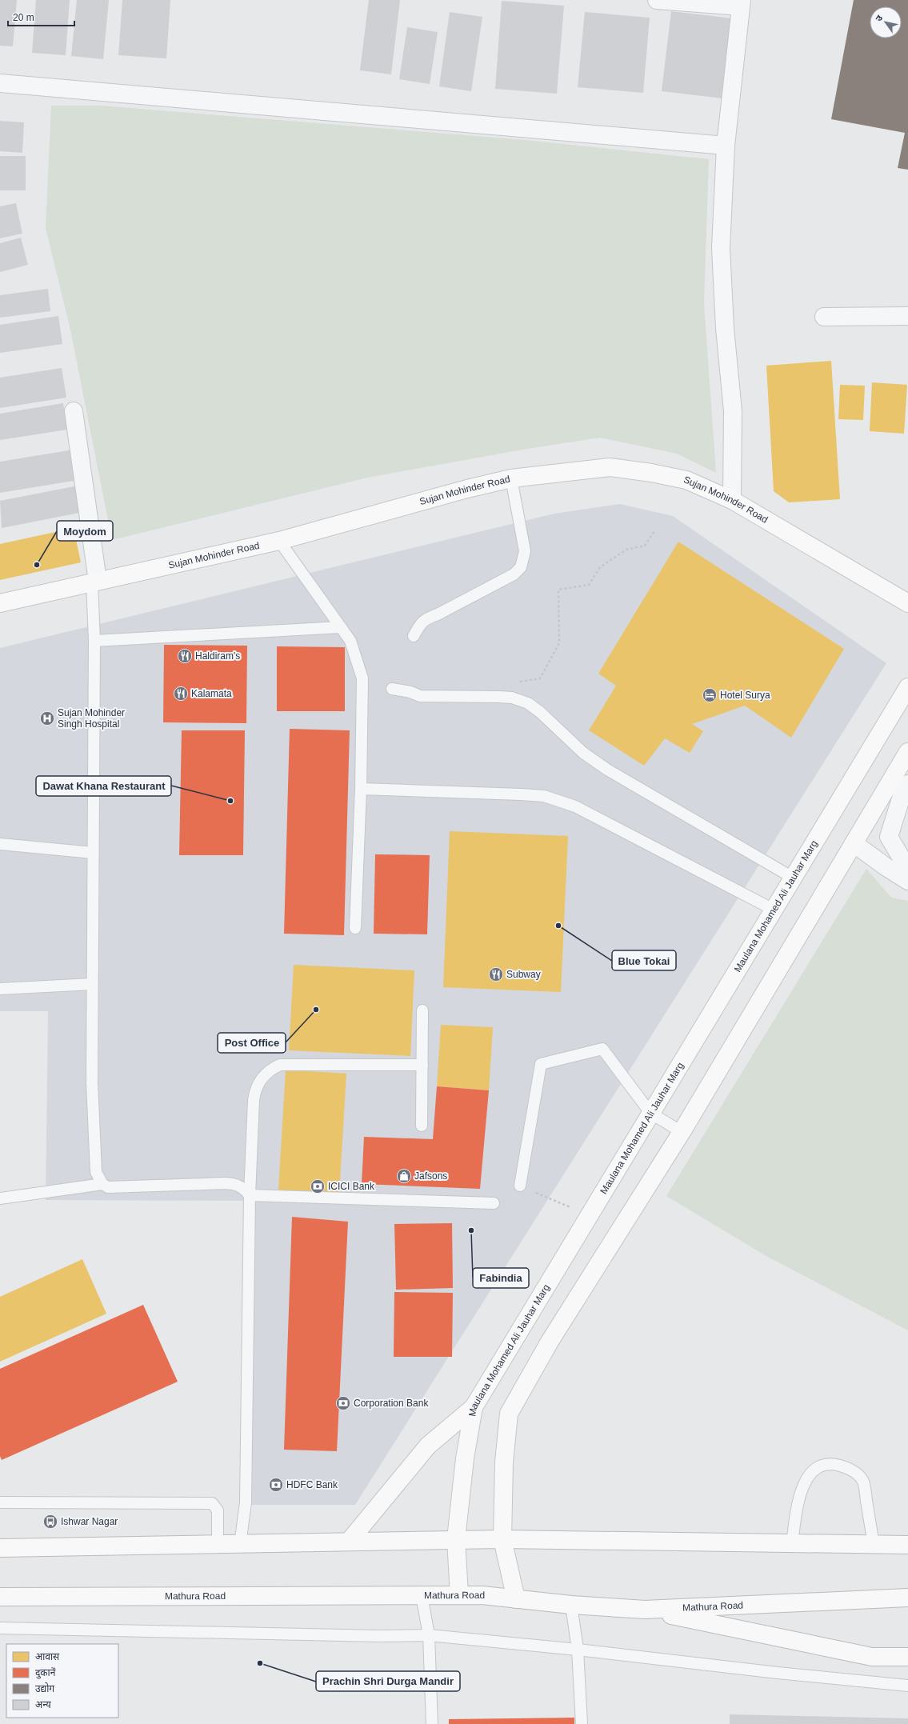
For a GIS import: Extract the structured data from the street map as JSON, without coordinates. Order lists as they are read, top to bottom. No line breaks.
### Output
{"streets":{"main road":["Sujan Mohinder Road","Maulana Mohamed Ali Jauhar Marg","Mathura Road"]},"crossings":[["Maulana Mohamed Ali Jauhar Marg","Mathura Road"]],"places":{"other":["Moydom","Dawat Khana Restaurant","Blue Tokai","Post Office","Fabindia","Prachin Shri Durga Mandir"],"restaurant":["Haldiram's","Kalamata","Subway"],"hotel":["Hotel Surya"],"hospital":["Sujan Mohinder Singh Hospital"],"shop":["Jafsons"],"bank":["ICICI Bank","Corporation Bank","HDFC Bank"],"bus stop":["Ishwar Nagar"]},"legend":["आवास","दुकानें","उद्योग","अन्य"],"scale_bar":"20 m","north":"top left"}
